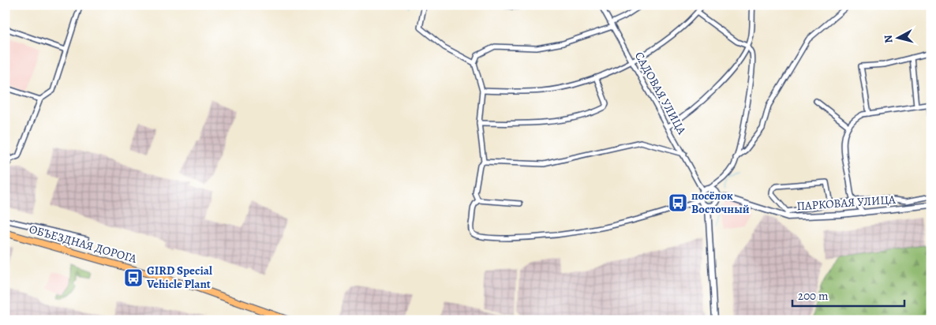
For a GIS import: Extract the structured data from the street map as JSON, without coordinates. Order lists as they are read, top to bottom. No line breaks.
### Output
{"streets":{"main road":["ОБЪЕЗДНАЯ ДОРОГА"],"street":["САДОВАЯ УЛИЦА","ПАРКОВАЯ УЛИЦА"]},"crossings":[["САДОВАЯ УЛИЦА","ПАРКОВАЯ УЛИЦА"]],"places":{"bus stop":["посёлок Восточный","GIRD Special Vehicle Plant"]},"scale_bar":"200 m","north":"left"}
